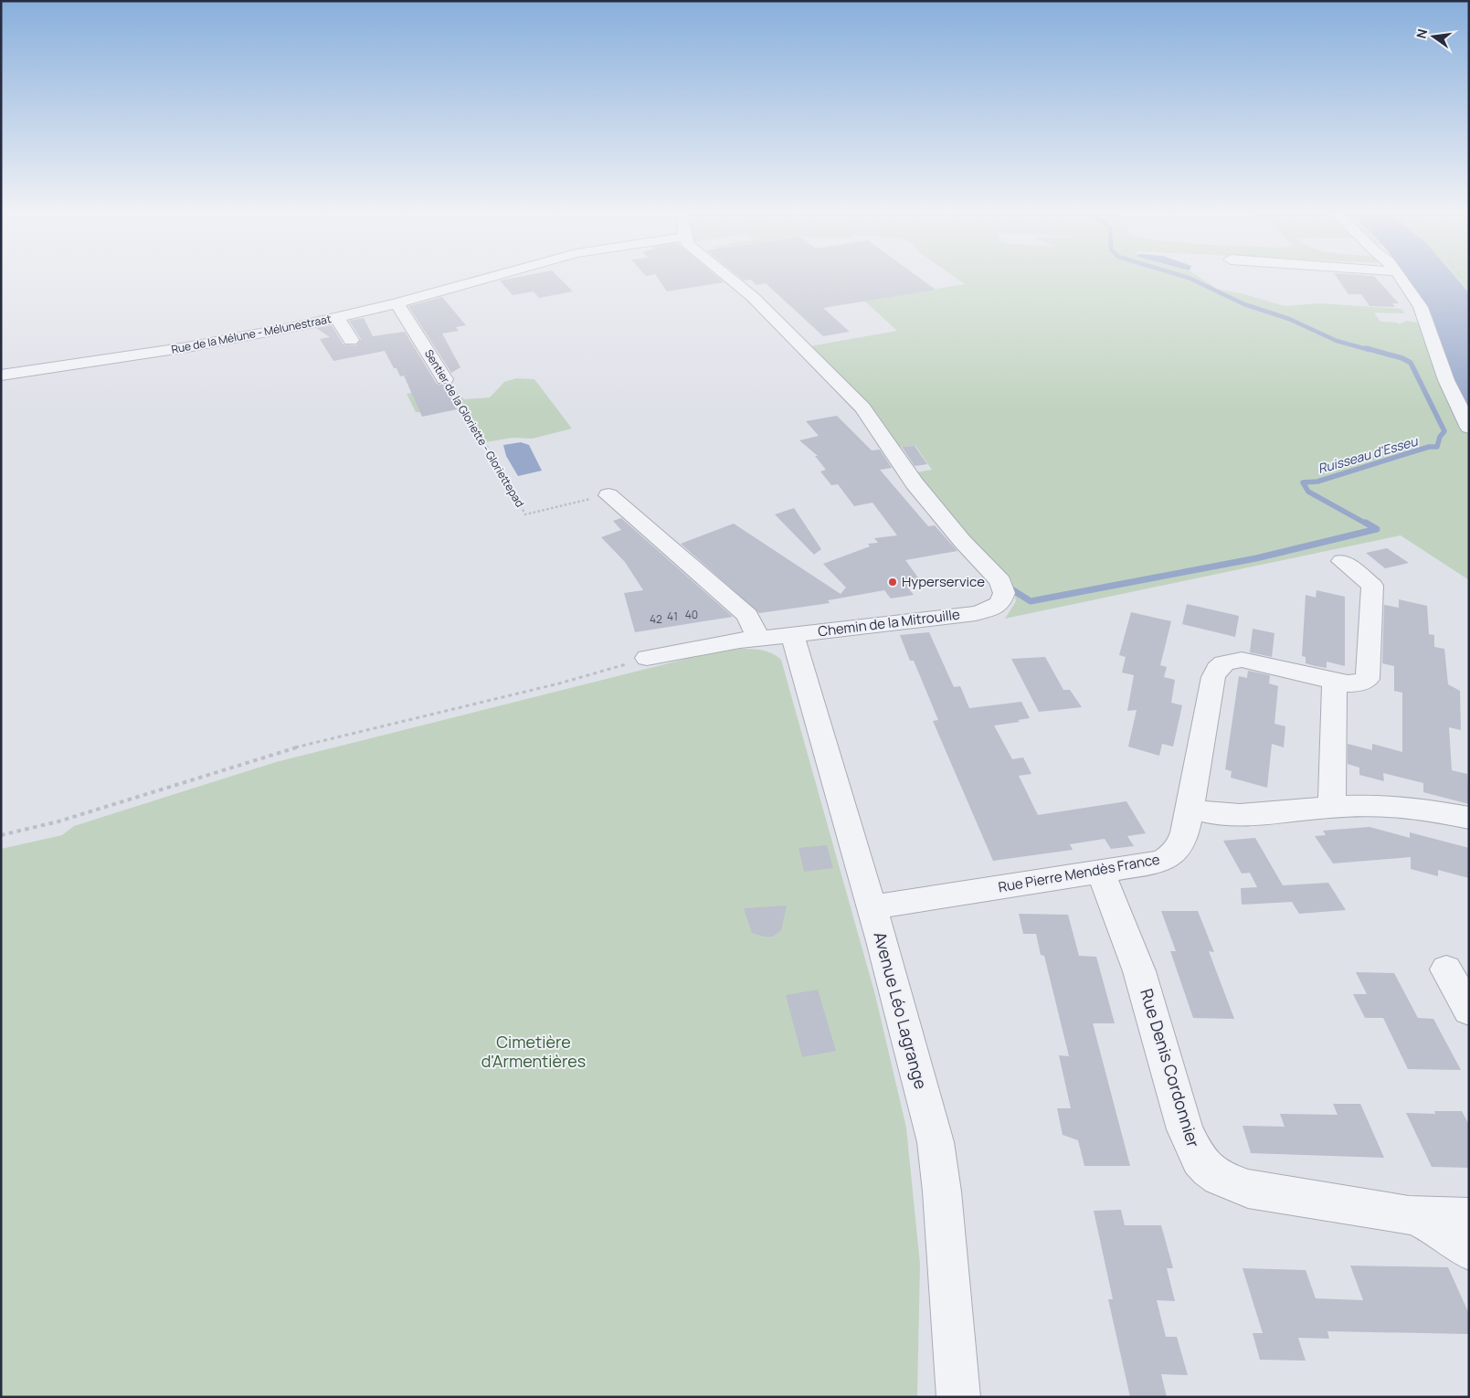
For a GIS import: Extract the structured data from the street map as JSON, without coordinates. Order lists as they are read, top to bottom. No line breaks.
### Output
{"streets":{"street":["Rue de la Mélune - Mélunestraat","Sentier de la Gloriette - Gloriettepad","Chemin de la Mitrouille","Rue Pierre Mendès France","Avenue Léo Lagrange","Rue Denis Cordonnier"]},"crossings":[["Rue de la Mélune - Mélunestraat","Sentier de la Gloriette - Gloriettepad"],["Chemin de la Mitrouille","Avenue Léo Lagrange"],["Rue Pierre Mendès France","Avenue Léo Lagrange"],["Rue Pierre Mendès France","Rue Denis Cordonnier"]],"water":["Ruisseau d'Esseu"],"parks":["Cimetière d'Armentières"],"places":["Hyperservice"],"house_numbers":["40","41","42"],"north":"left"}
